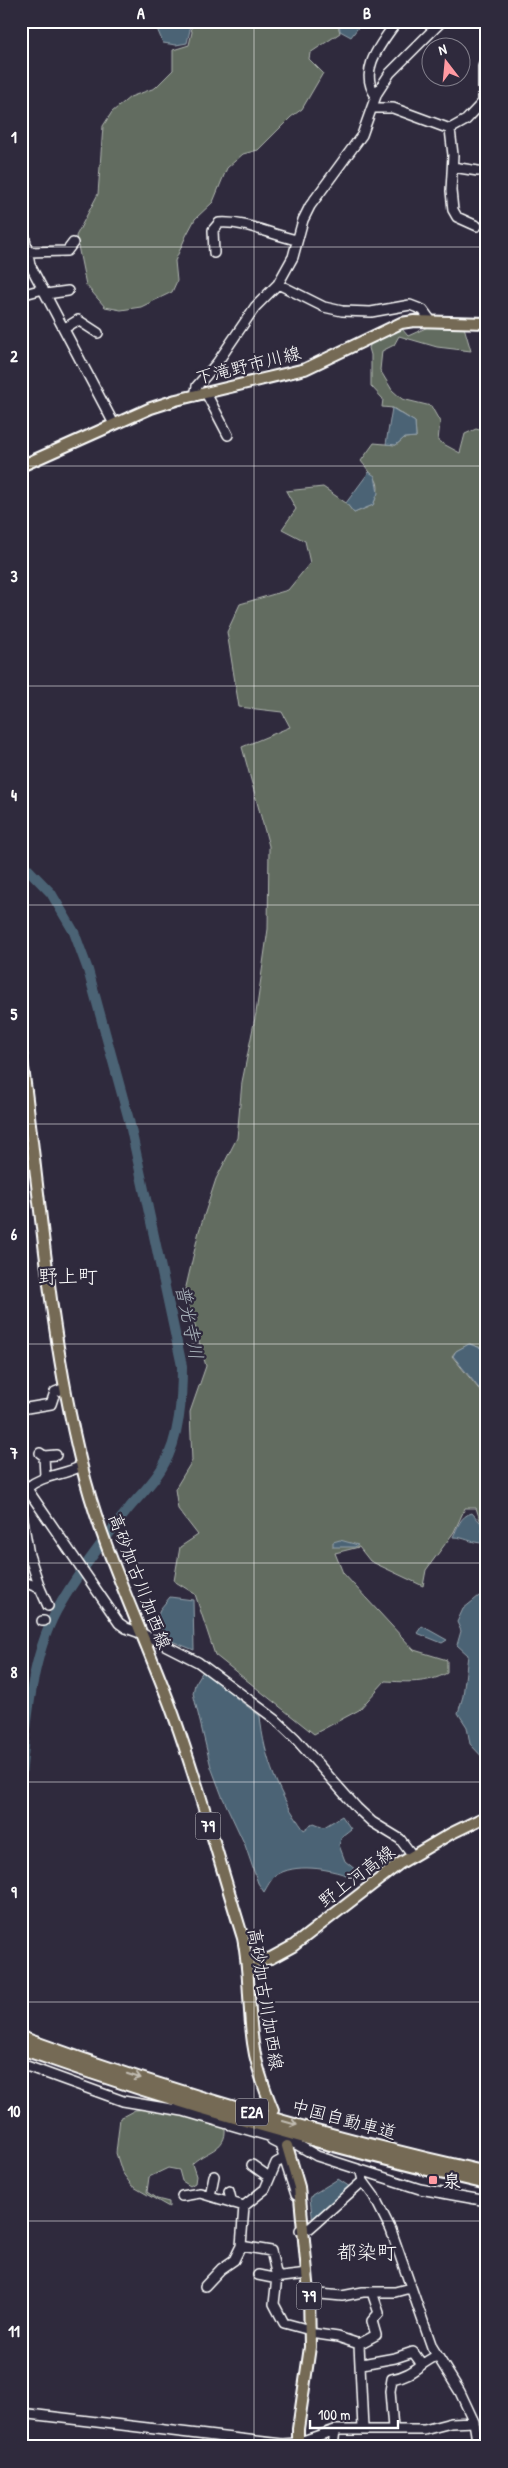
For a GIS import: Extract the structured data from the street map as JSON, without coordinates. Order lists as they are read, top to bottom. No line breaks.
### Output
{"streets":{"highway":["E2A","中国自動車道"],"main road":["下滝野市川線","高砂加古川加西線","79","野上河高線"]},"crossings":[["高砂加古川加西線","野上河高線"]],"districts":["野上町","都染町"],"water":["普光寺川"],"places":{"transit":["泉"]},"scale_bar":"100 m","north":"top","grid":{"columns":["A","B"],"rows":["1","2","3","4","5","6","7","8","9","10","11"]}}
